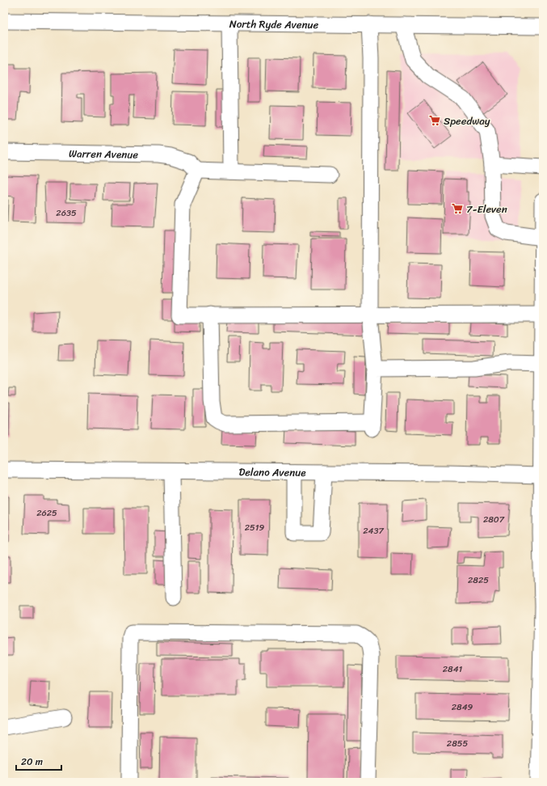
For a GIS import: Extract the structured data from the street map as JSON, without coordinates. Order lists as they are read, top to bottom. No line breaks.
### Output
{"streets":{"street":["North Ryde Avenue","Warren Avenue","Delano Avenue"]},"places":{"supermarket":["Speedway","7-Eleven"]},"house_numbers":["2635","2625","2807","2519","2437","2825","2841","2849","2855"],"scale_bar":"20 m"}
